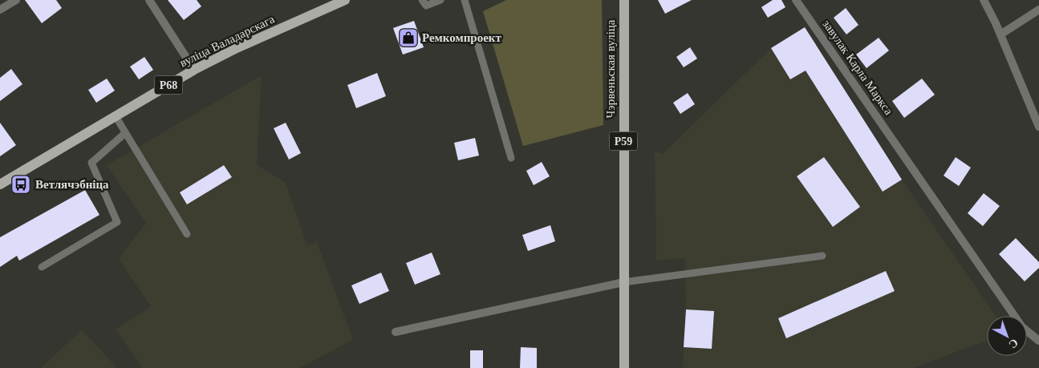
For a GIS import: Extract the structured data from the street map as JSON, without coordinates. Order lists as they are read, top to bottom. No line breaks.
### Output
{"streets":{"main road":["вуліца Валадарскага","Чэрвеньская вуліца","Р68","Р59"],"street":["завулак Карла Маркса"]},"crossings":[["Чэрвеньская вуліца","Р59"]],"places":{"shop":["Ремкомпроект"],"bus stop":["Ветлячэбніца"]},"north":"bottom right"}
